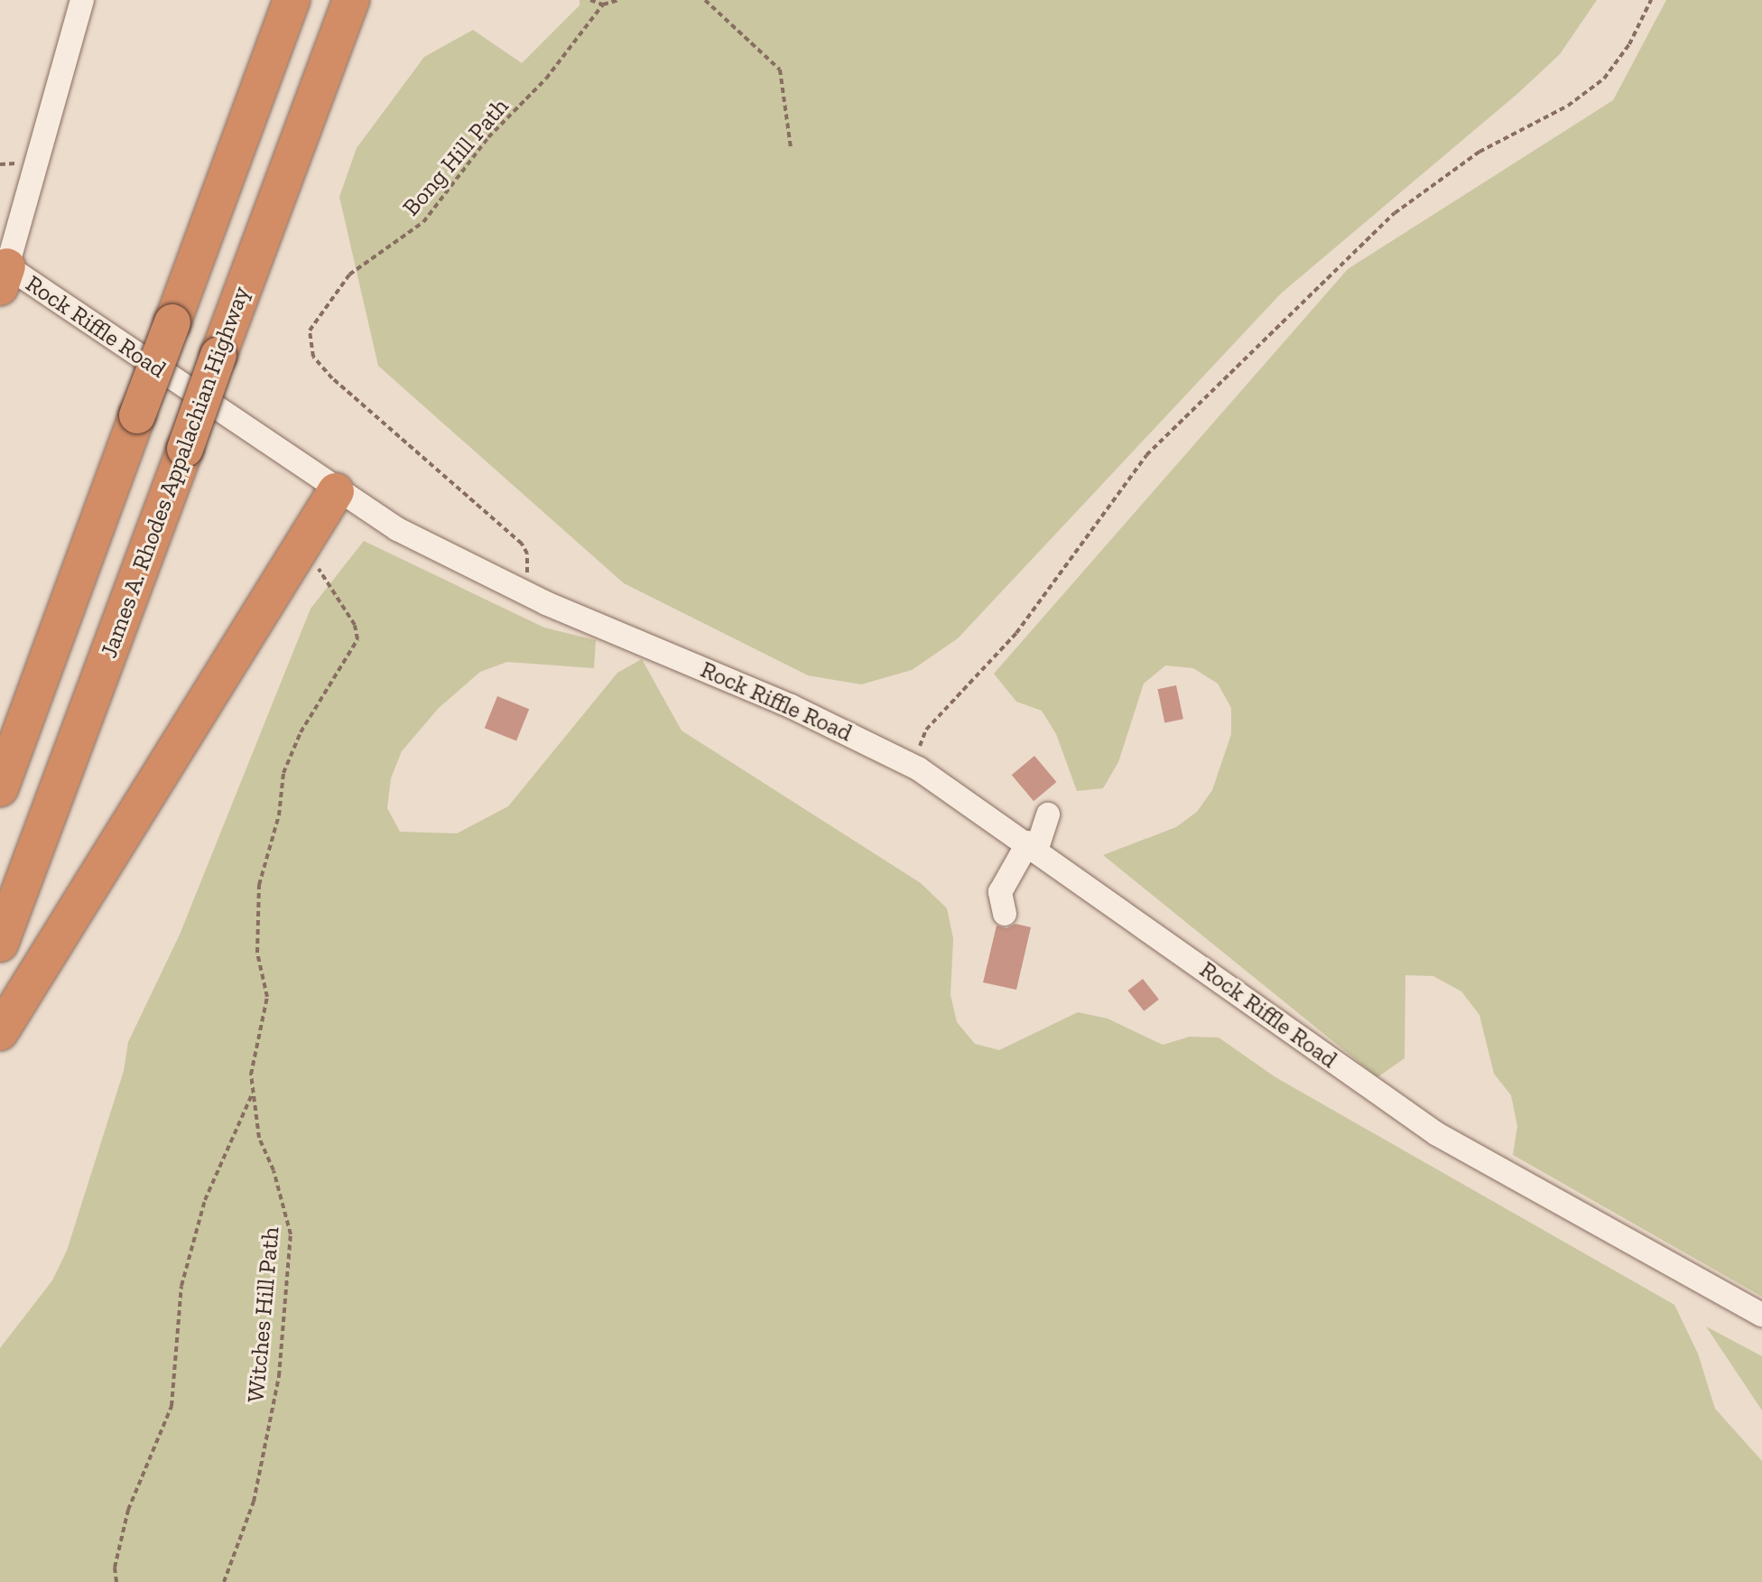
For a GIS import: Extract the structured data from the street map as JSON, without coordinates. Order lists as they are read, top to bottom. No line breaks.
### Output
{"streets":{"highway":["James A. Rhodes Appalachian Highway"],"street":["Rock Riffle Road"],"path":["Bong Hill Path","Witches Hill Path"]}}
